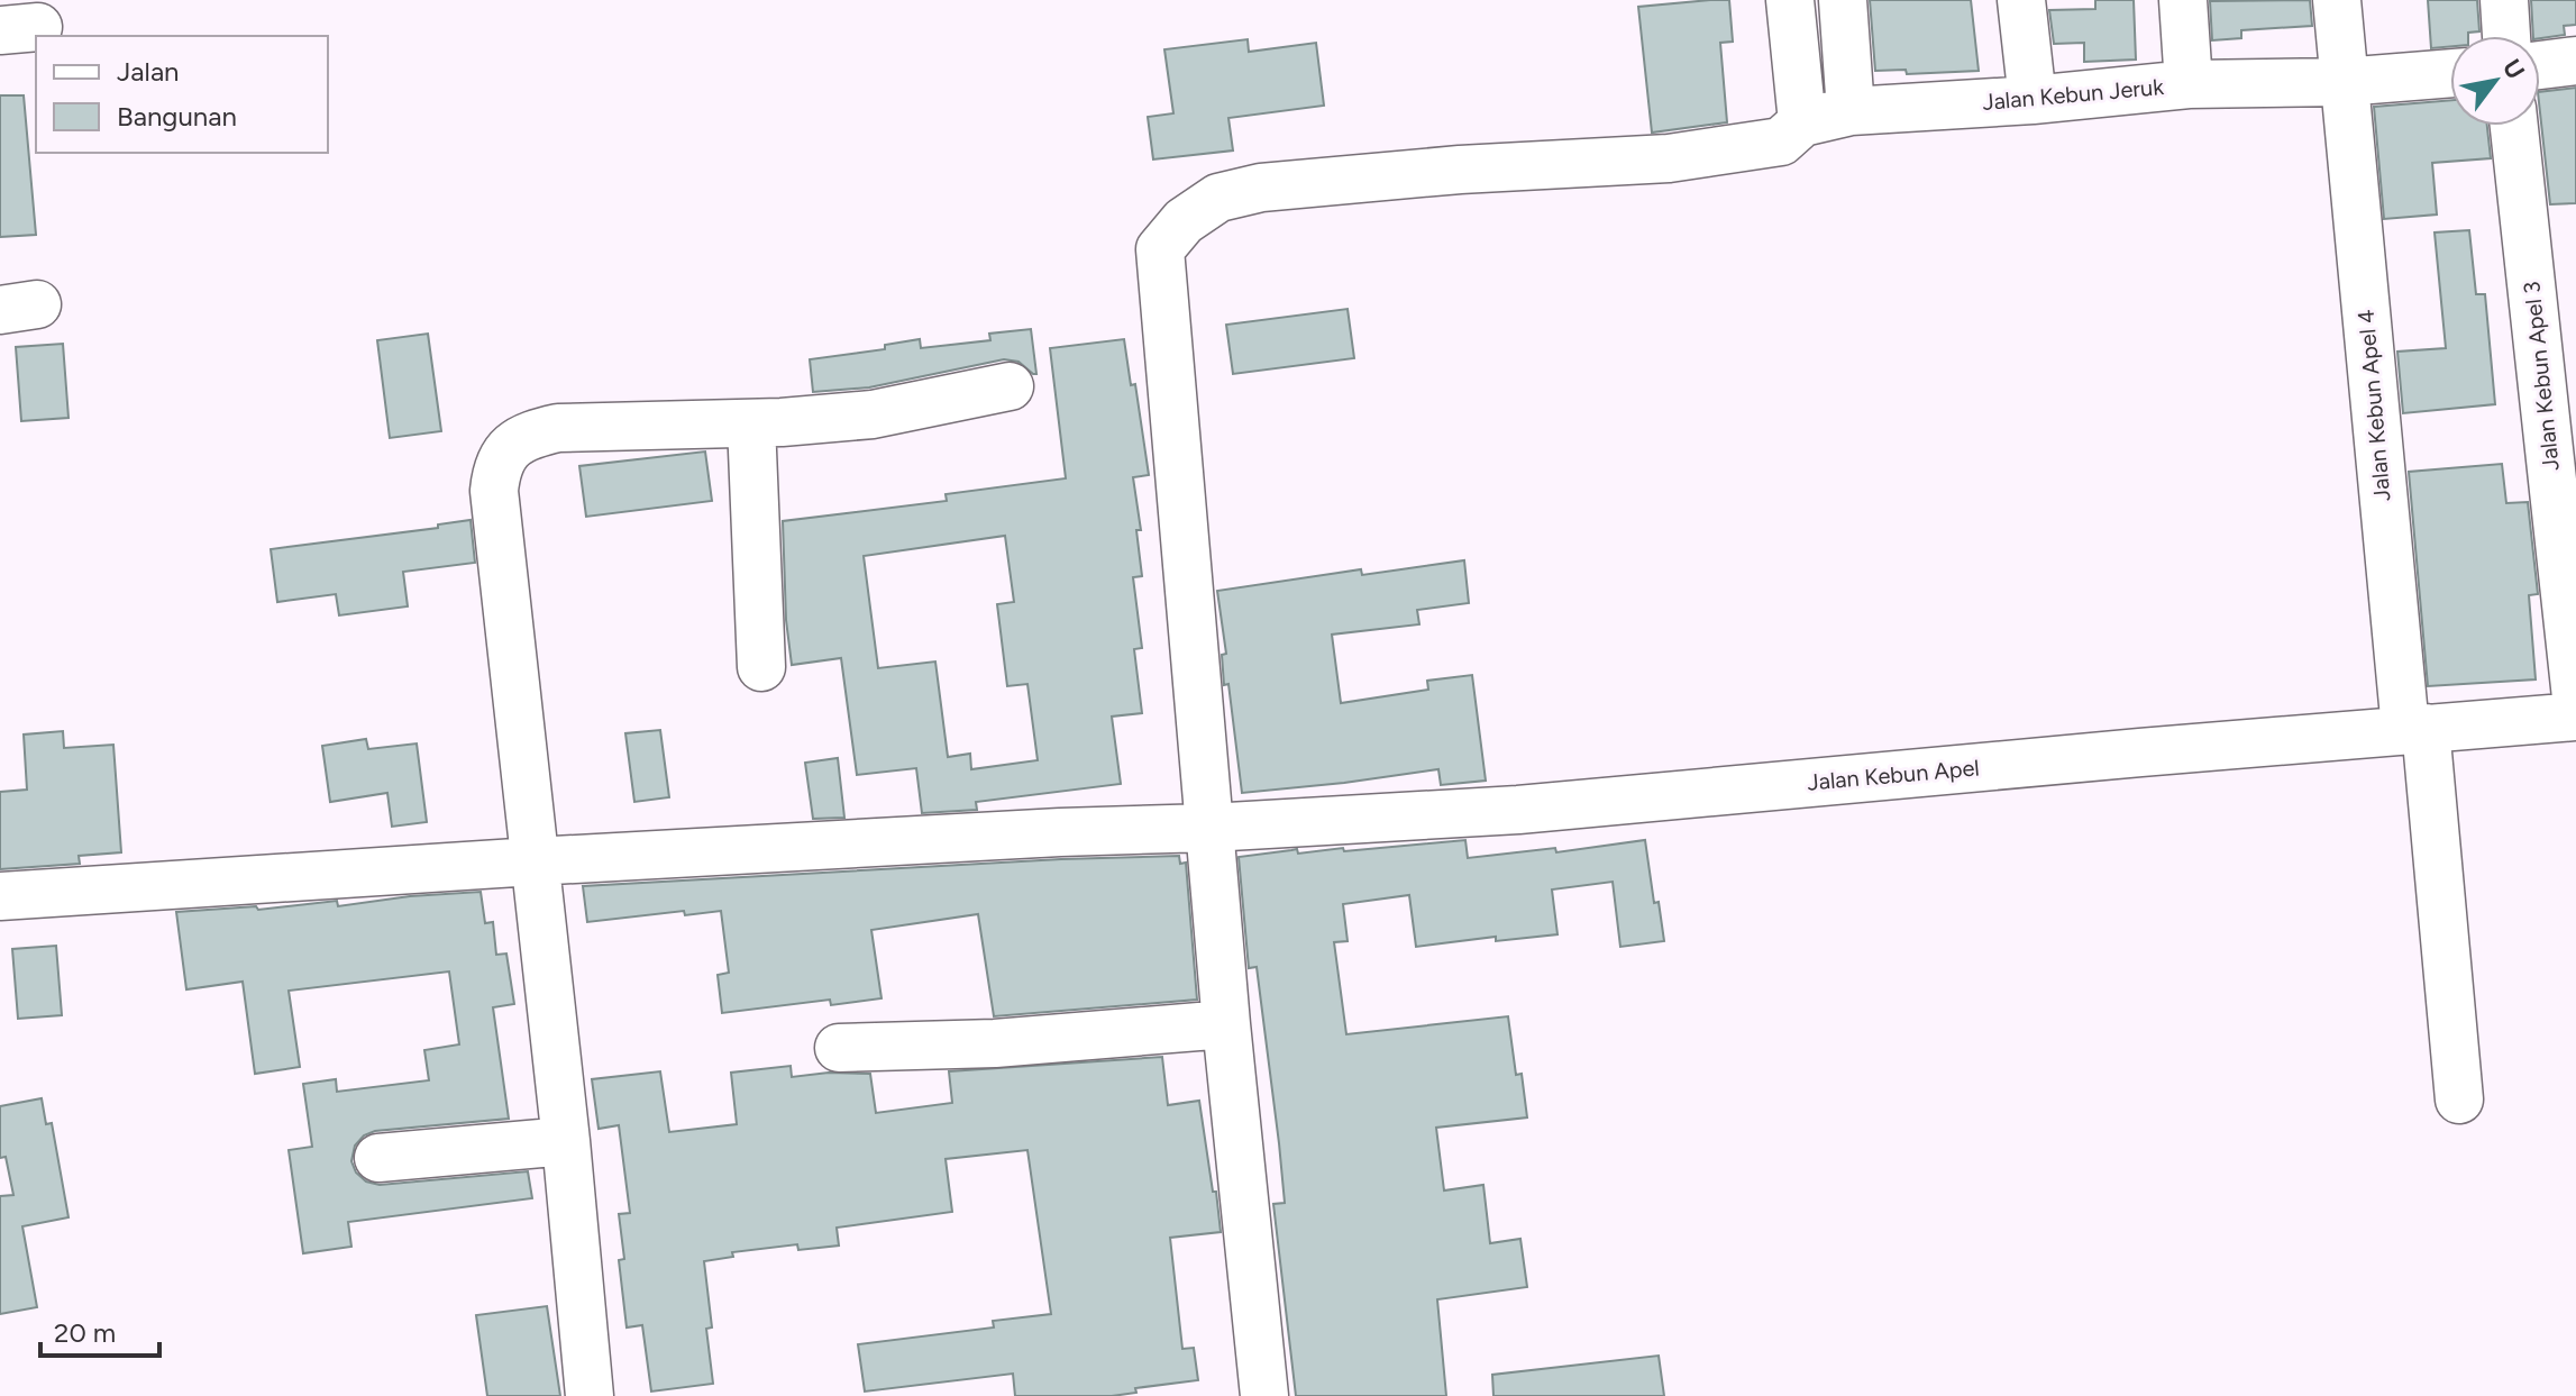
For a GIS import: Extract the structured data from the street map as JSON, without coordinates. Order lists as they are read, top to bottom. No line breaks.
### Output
{"streets":{"street":["Jalan Kebun Jeruk","Jalan Kebun Apel 3","Jalan Kebun Apel 4","Jalan Kebun Apel"]},"crossings":[["Jalan Kebun Jeruk","Jalan Kebun Apel 4"],["Jalan Kebun Jeruk","Jalan Kebun Apel"],["Jalan Kebun Apel 4","Jalan Kebun Apel"]],"legend":["Jalan","Bangunan"],"scale_bar":"20 m","north":"top right"}
